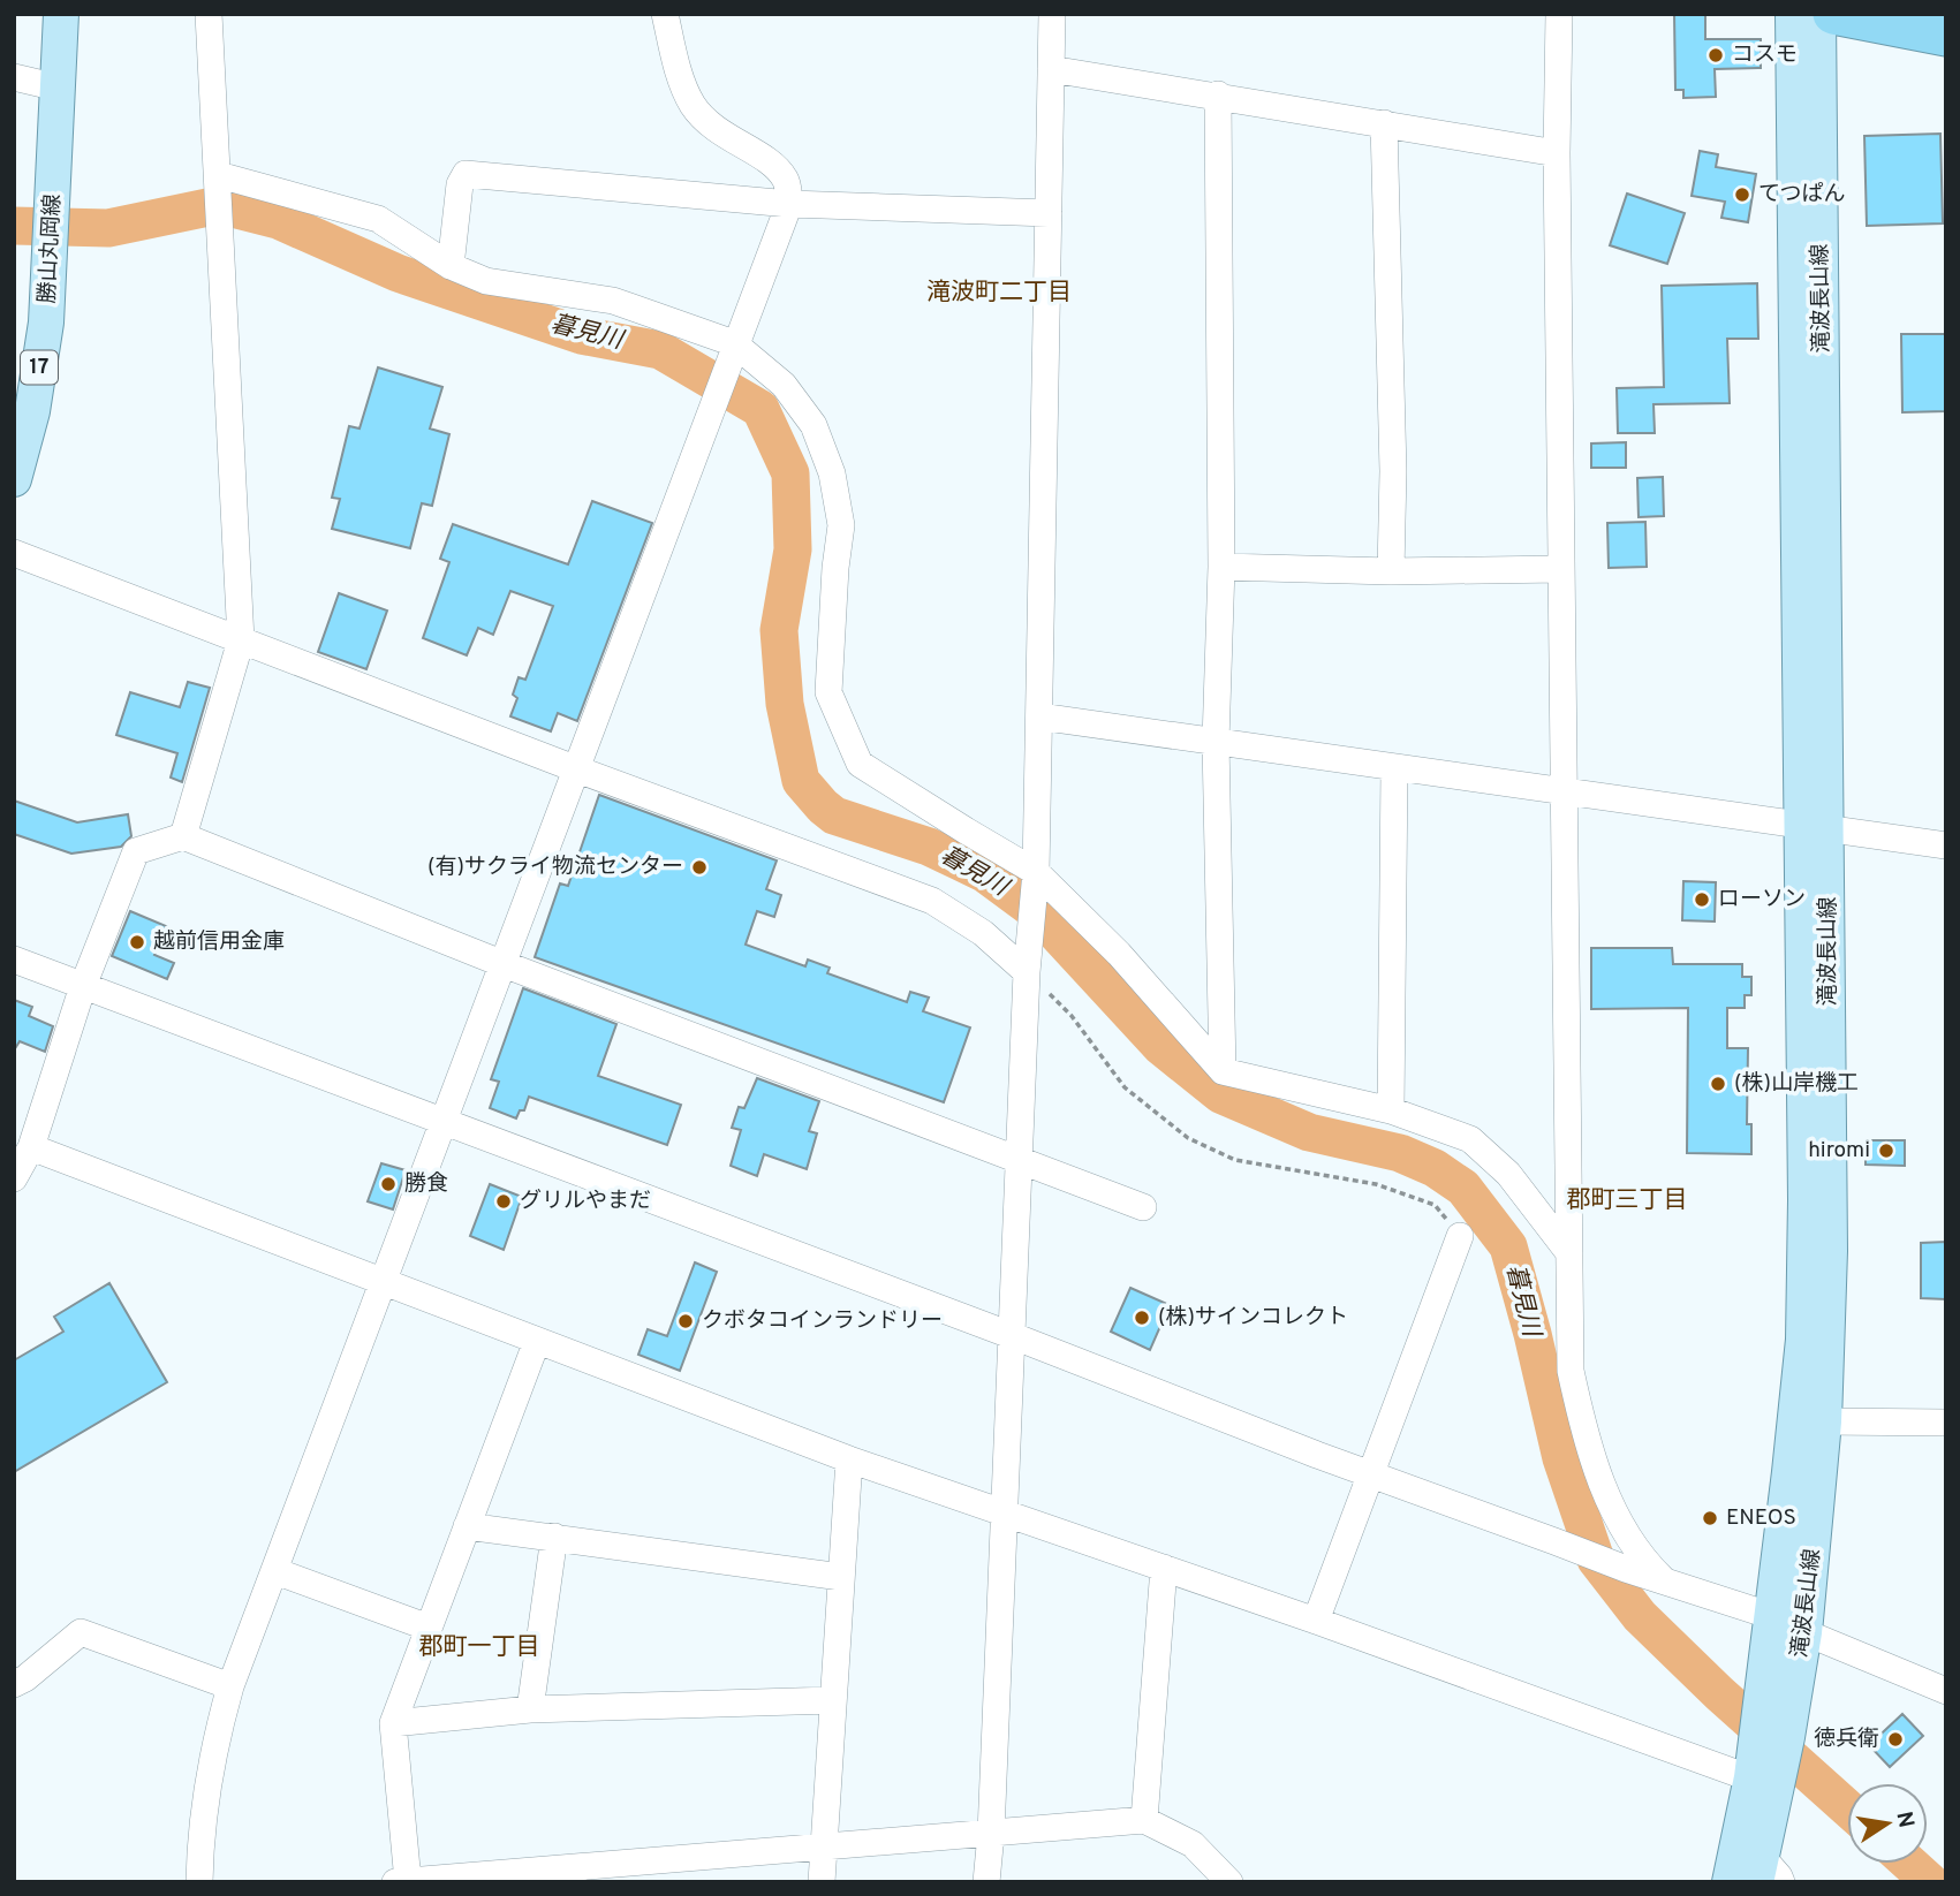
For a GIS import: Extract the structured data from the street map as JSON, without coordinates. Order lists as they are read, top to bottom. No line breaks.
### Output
{"streets":{"main road":["勝山丸岡線","滝波長山線","17"]},"districts":["滝波町二丁目","郡町三丁目","郡町一丁目"],"water":["暮見川"],"places":["コスモ","てつぱん","(有)サクライ物流センター","ローソン","越前信用金庫","(株)山岸機工","hiromi","勝食","グリルやまだ","(株)サインコレクト","クボタコインランドリー","ENEOS","徳兵衛"],"north":"right"}
